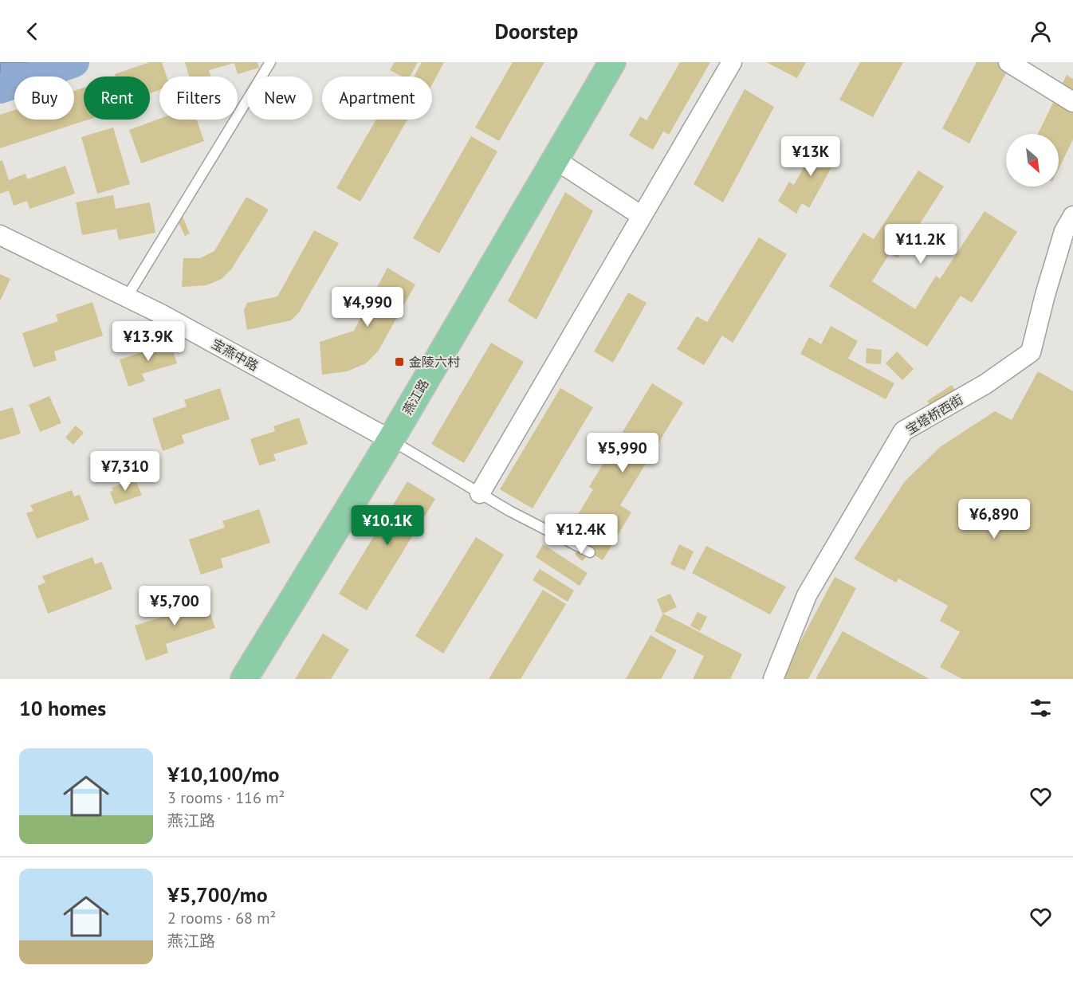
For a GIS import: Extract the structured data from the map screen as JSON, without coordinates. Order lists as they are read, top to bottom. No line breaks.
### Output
{"streets":{"main road":["燕江路"],"street":["宝燕中路","宝塔桥西街"]},"crossings":[["宝燕中路","燕江路"]],"places":{"transit":["金陵六村"]},"north":"bottom right","page":{"header":"Doorstep","chip":["Buy","Rent","Filters","New","Apartment"],"price":["¥13K","¥11.2K","¥4,990","¥13.9K","¥5,990","¥7,310","¥6,890","¥10.1K","¥12.4K","¥5,700"],"heading":"10 homes","list":[{"name":"¥10,100/mo","note":"3 rooms · 116 m² · 燕江路"},{"name":"¥5,700/mo","note":"2 rooms · 68 m² · 燕江路"}]}}
